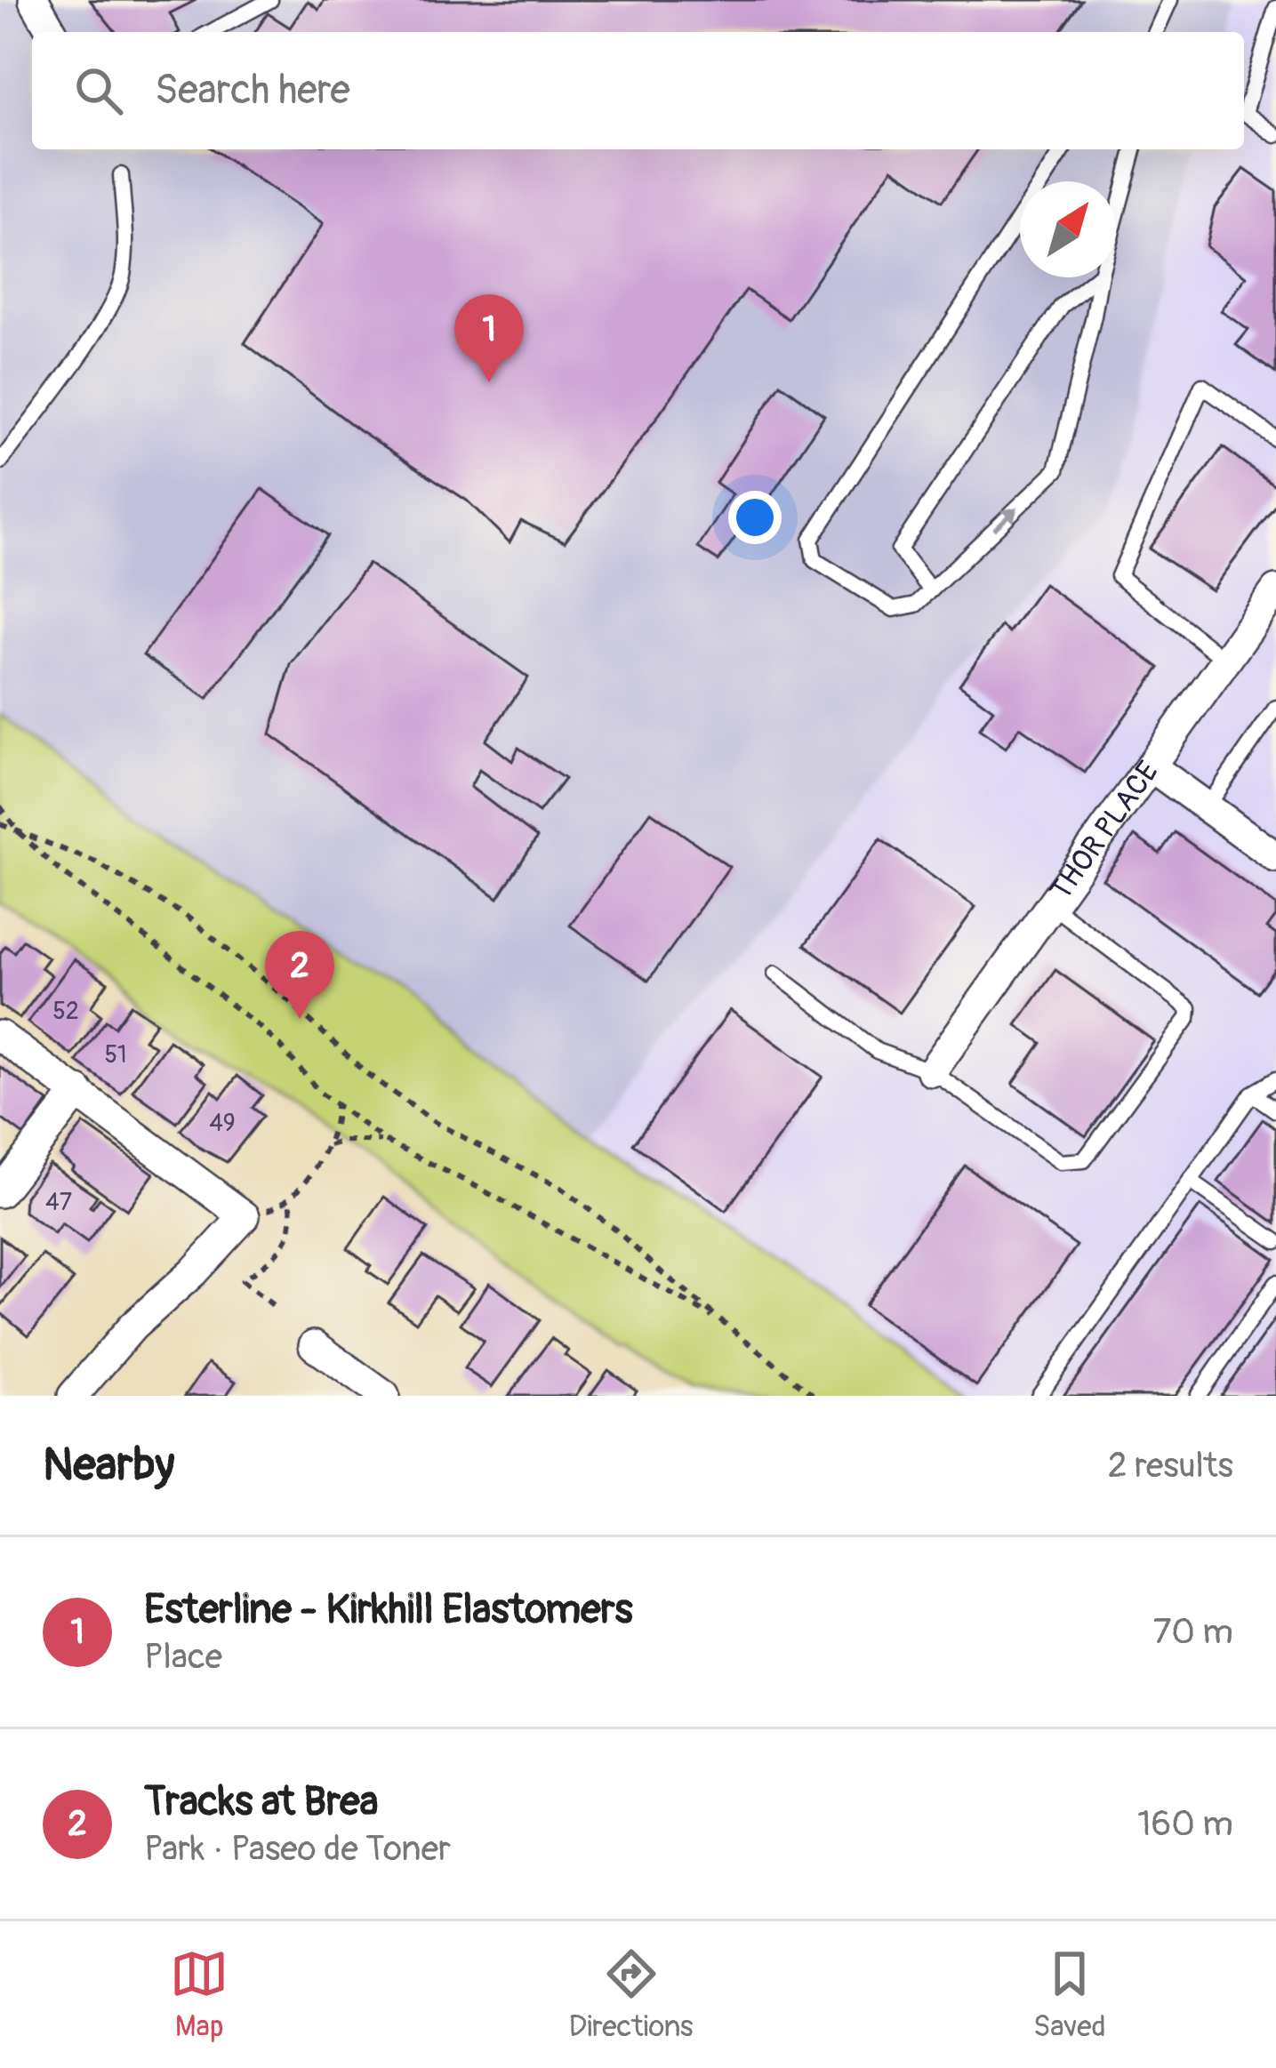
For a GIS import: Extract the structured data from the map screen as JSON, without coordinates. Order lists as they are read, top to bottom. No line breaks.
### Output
{"streets":{"street":["THOR PLACE"]},"house_numbers":["52","51","49","47"],"north":"top right","page":{"search":"Search here","pins":["1","2"],"heading":["Nearby","2 results"],"list":[{"mark":"1","name":"Esterline - Kirkhill Elastomers","note":"Place","value":"70 m"},{"mark":"2","name":"Tracks at Brea","note":"Park · Paseo de Toner","value":"160 m"}],"nav":["Map","Directions","Saved"]}}
